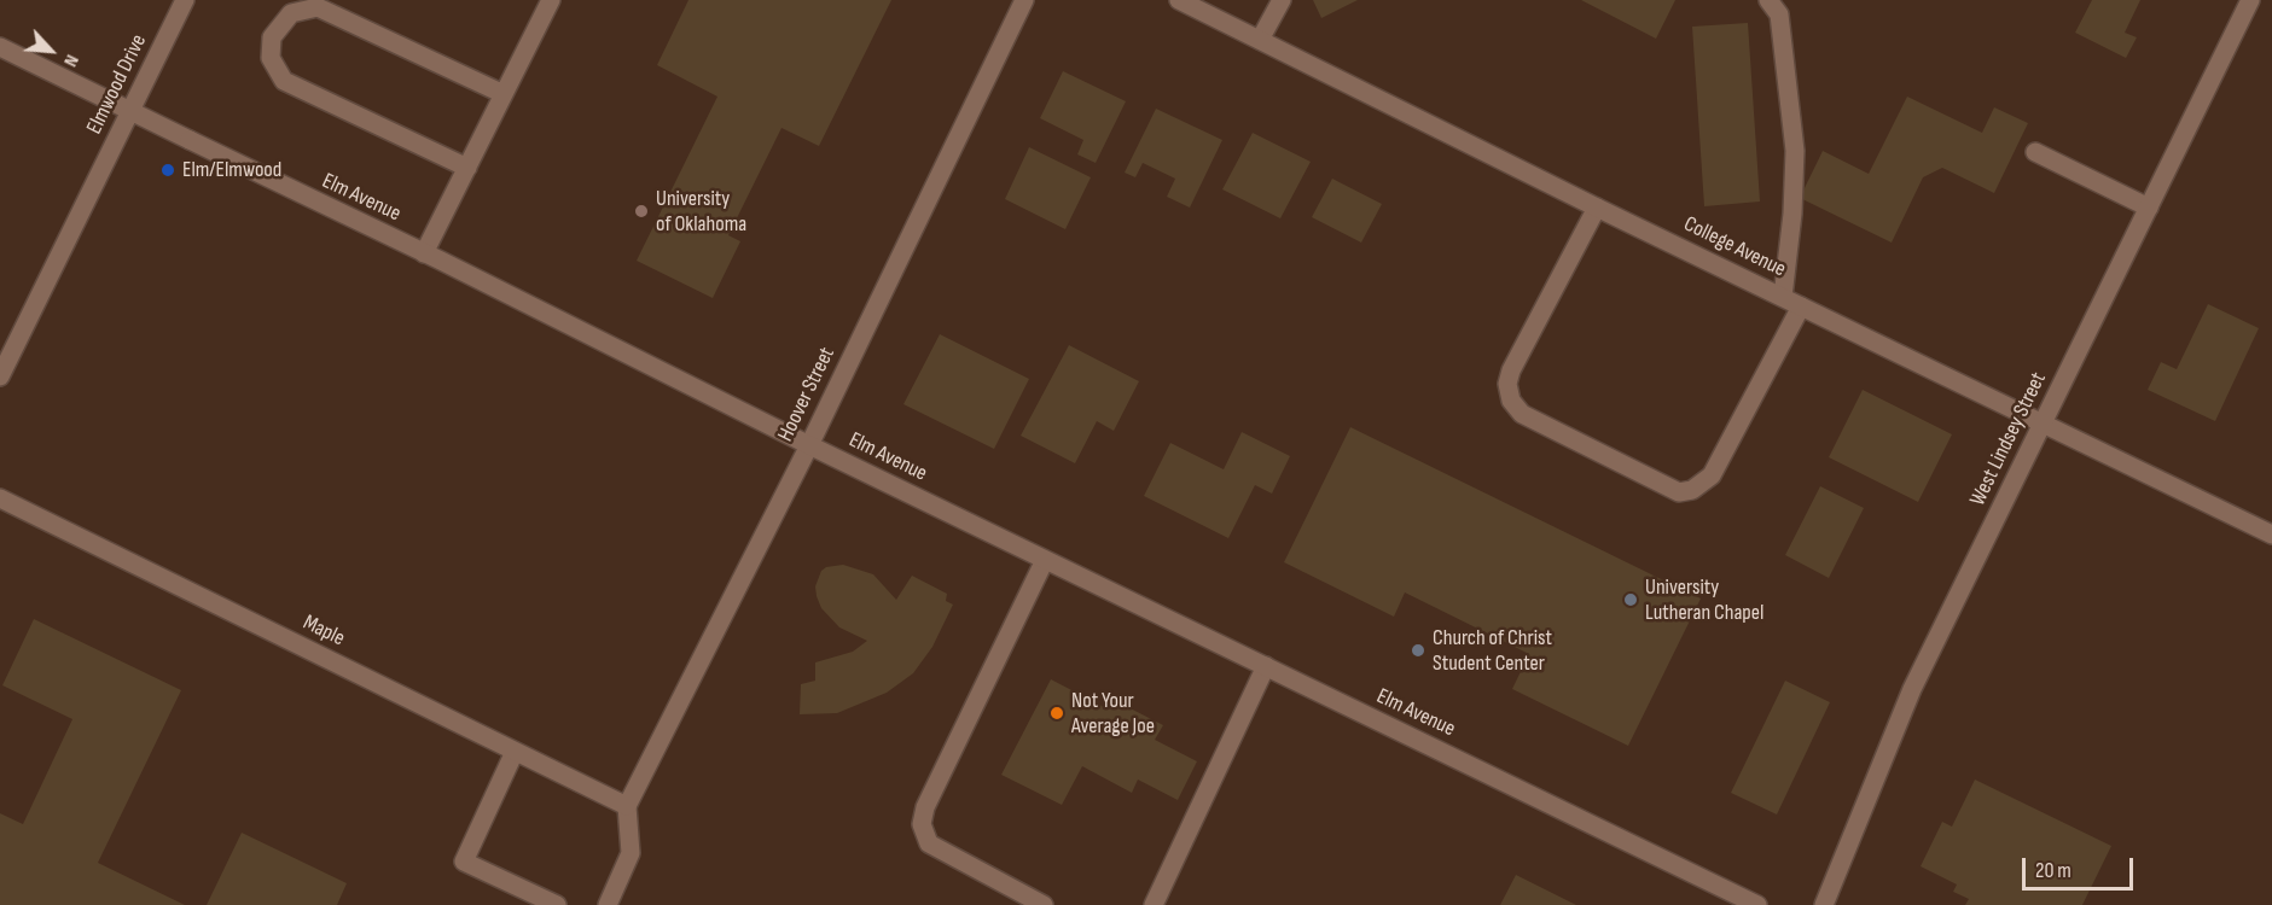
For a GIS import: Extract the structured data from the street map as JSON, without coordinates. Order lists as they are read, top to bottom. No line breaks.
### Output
{"streets":{"street":["Elmwood Drive","Elm Avenue","College Avenue","Hoover Street","West Lindsey Street","Maple"]},"crossings":[["Elmwood Drive","Elm Avenue"],["Elm Avenue","Hoover Street"],["College Avenue","West Lindsey Street"],["Hoover Street","Maple"]],"places":["Elm/Elmwood","University of Oklahoma","University Lutheran Chapel","Church of Christ Student Center","Not Your Average Joe"],"scale_bar":"20 m","north":"bottom right"}
